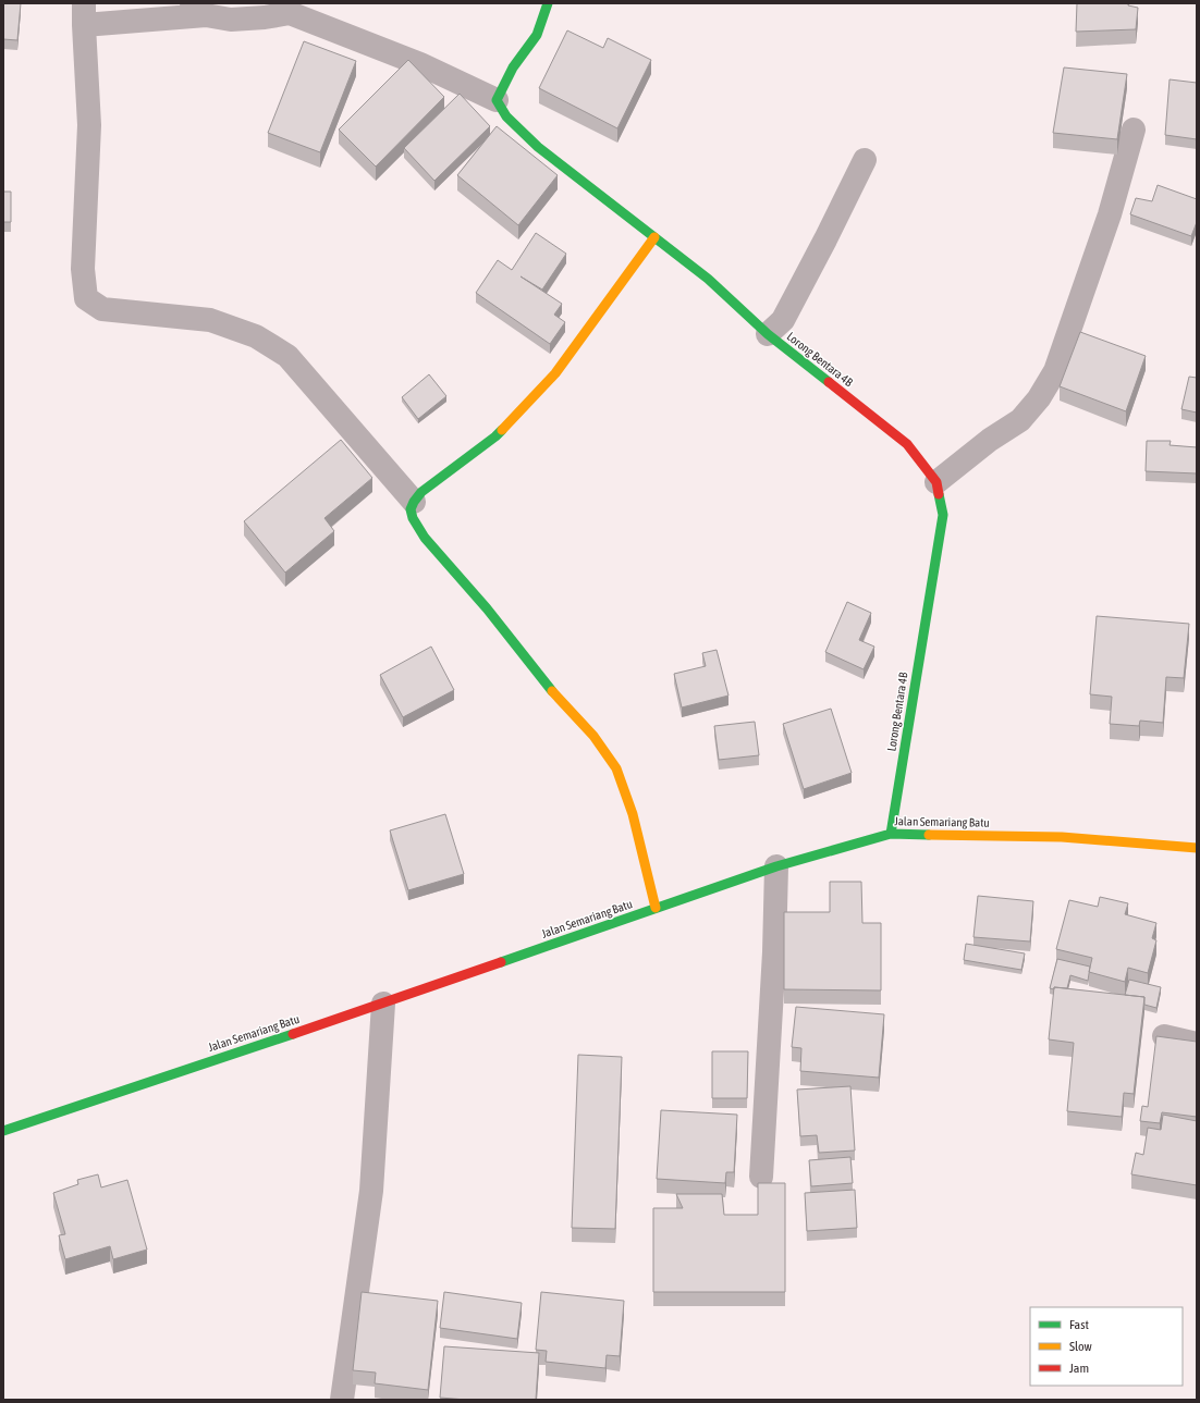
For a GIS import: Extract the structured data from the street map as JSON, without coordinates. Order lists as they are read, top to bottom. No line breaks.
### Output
{"streets":{"street":["Lorong Bentara 4B","Jalan Semariang Batu"]},"crossings":[["Lorong Bentara 4B","Jalan Semariang Batu"]],"legend":["Fast","Slow","Jam"]}
